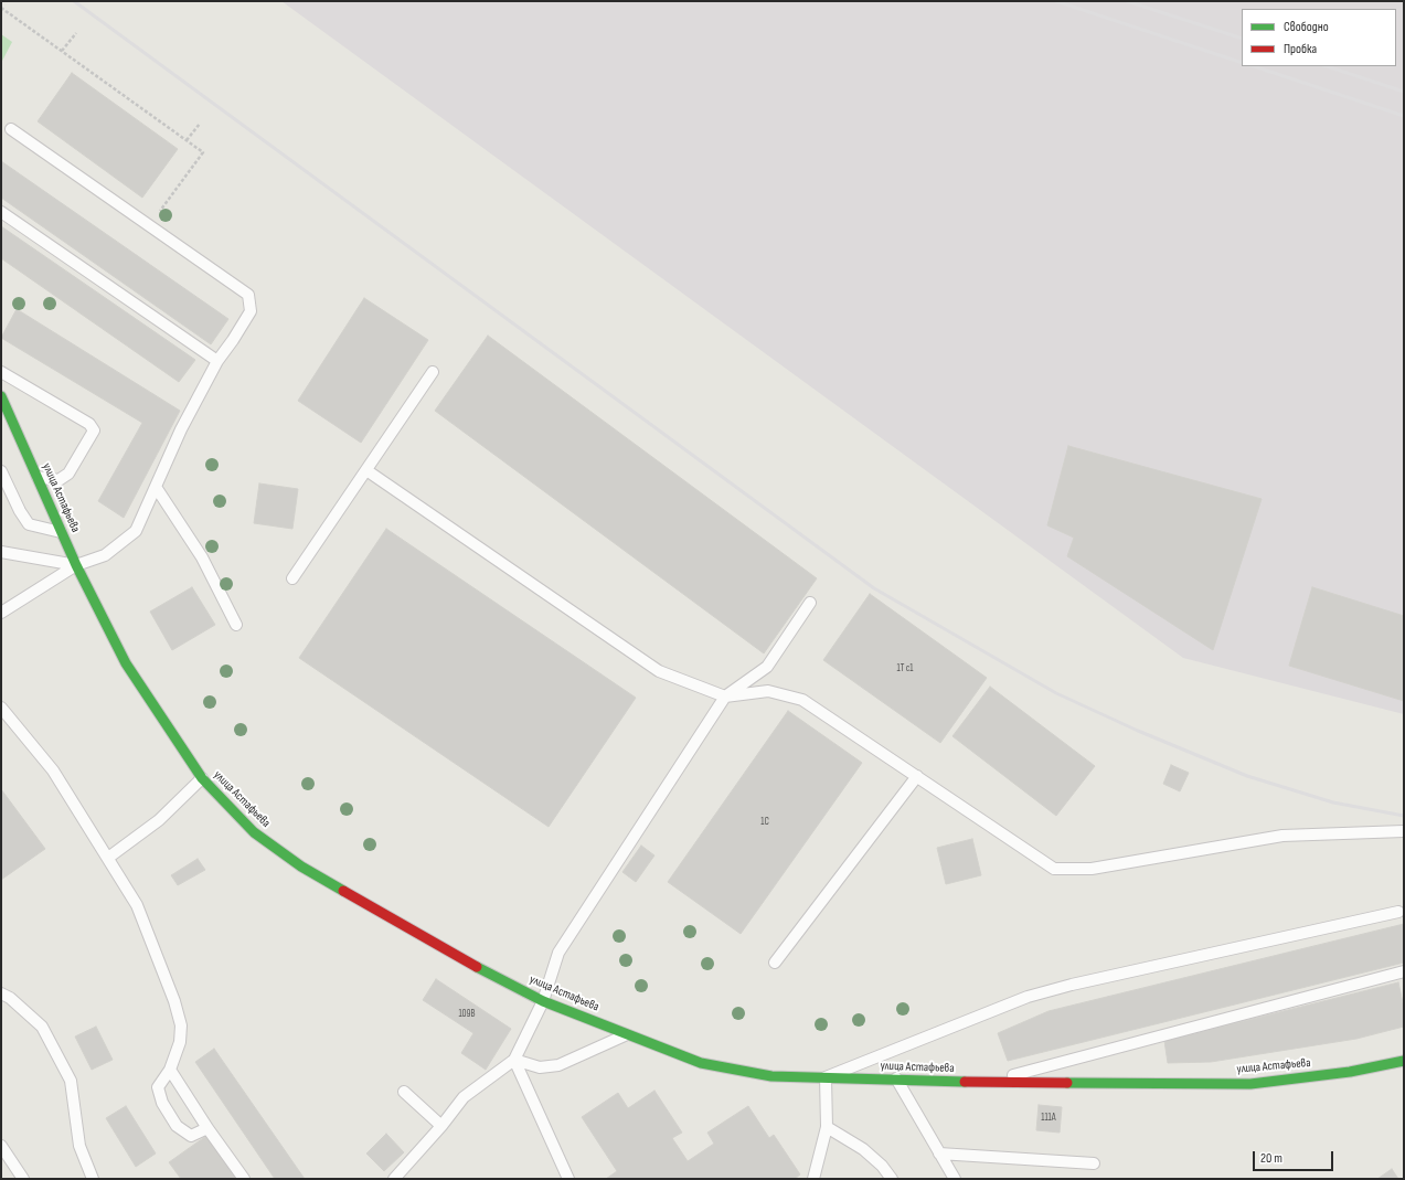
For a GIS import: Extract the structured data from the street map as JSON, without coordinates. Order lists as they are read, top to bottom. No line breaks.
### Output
{"streets":{"street":["улица Астафьева"]},"house_numbers":["1Т с1","1С","109В","111А"],"legend":["Свободно","Пробка"],"scale_bar":"20 m"}
